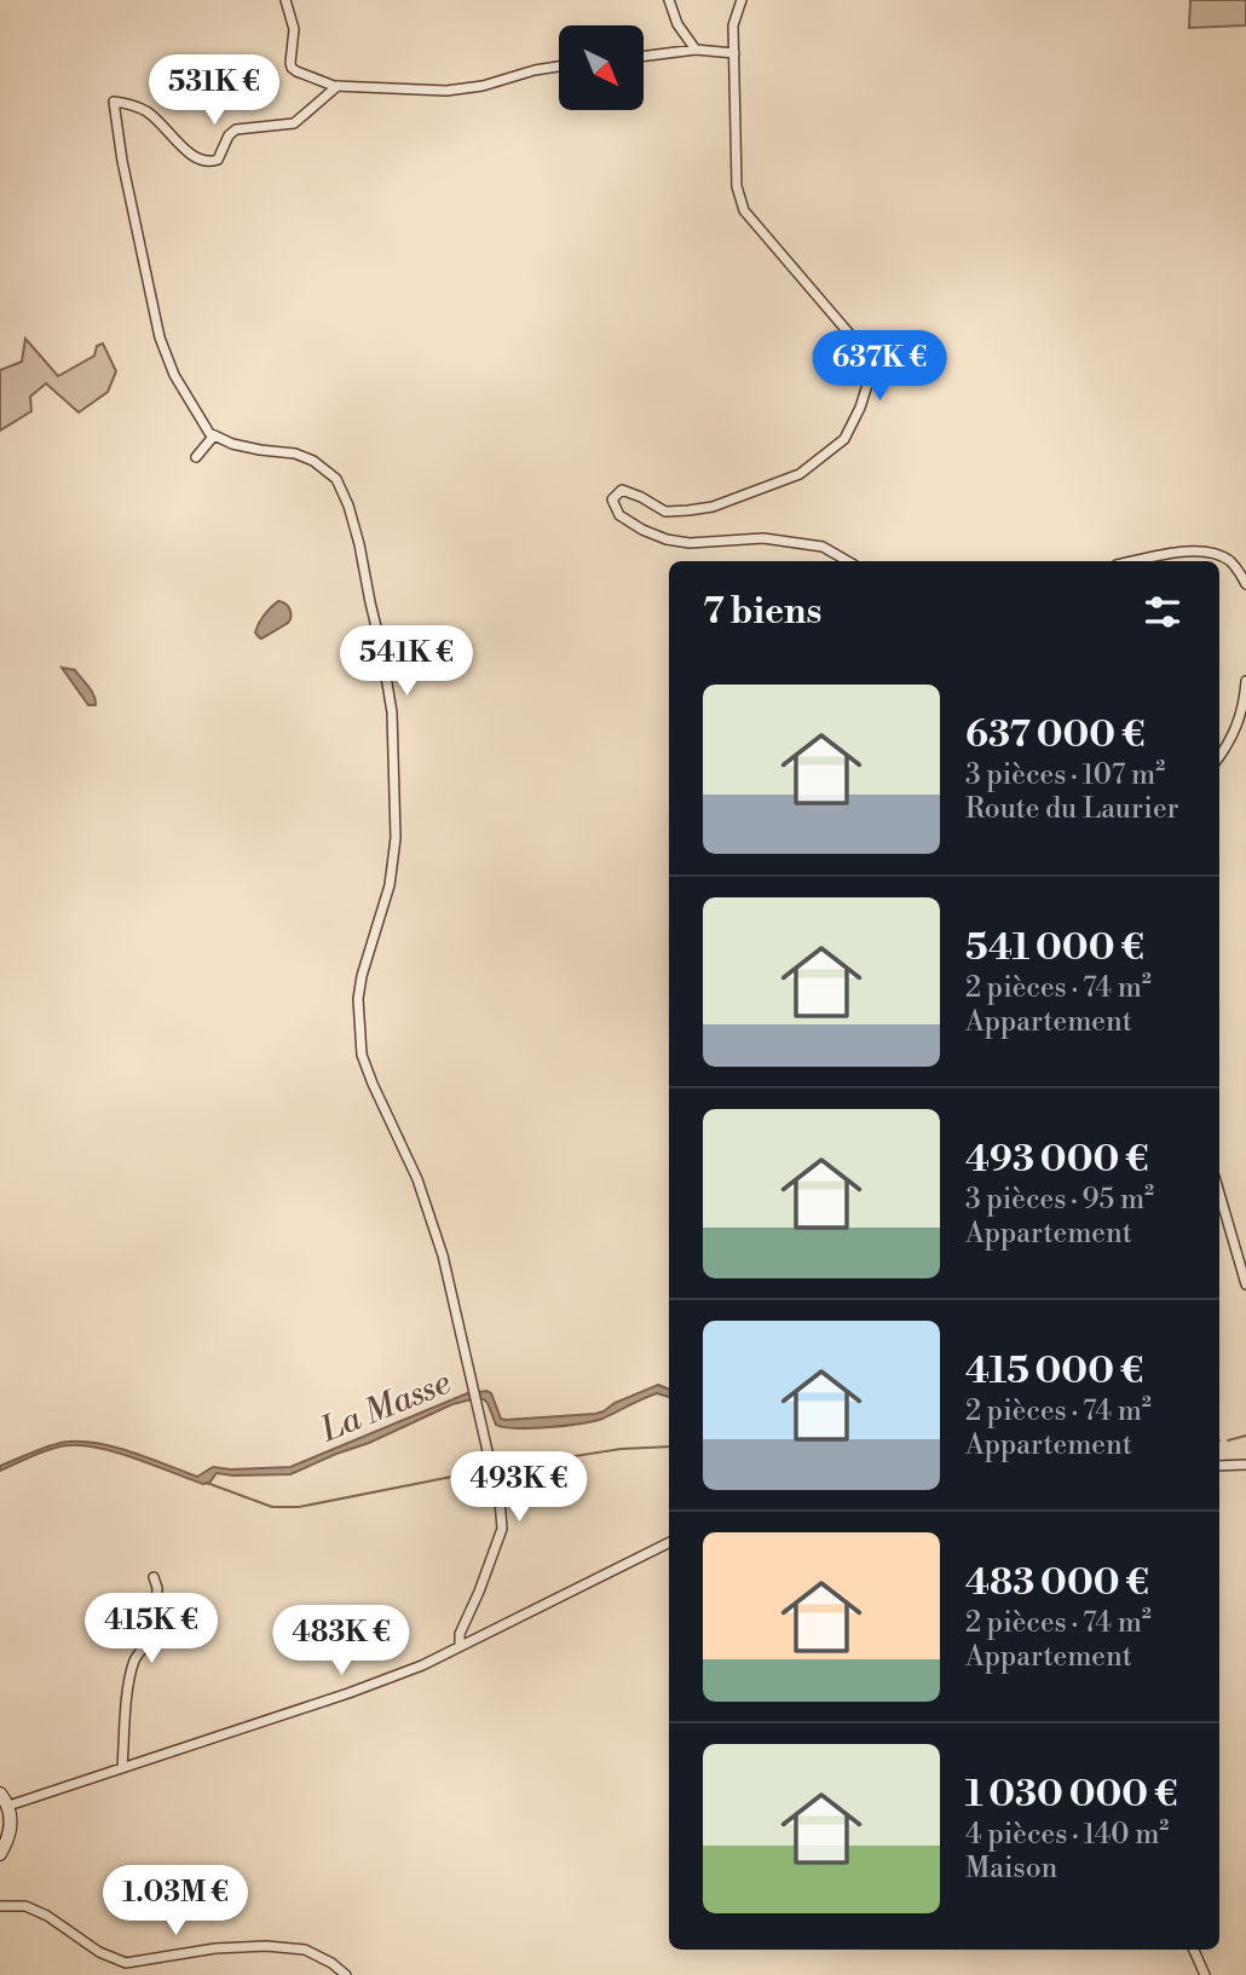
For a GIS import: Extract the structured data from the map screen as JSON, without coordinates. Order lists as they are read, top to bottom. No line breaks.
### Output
{"water":["La Masse"],"north":"bottom right","page":{"price":["531K €","637K €","541K €","493K €","415K €","483K €","1.03M €"],"heading":"7 biens","list":[{"name":"637 000 €","note":"3 pièces · 107 m² · Route du Laurier"},{"name":"541 000 €","note":"2 pièces · 74 m² · Appartement"},{"name":"493 000 €","note":"3 pièces · 95 m² · Appartement"},{"name":"415 000 €","note":"2 pièces · 74 m² · Appartement"},{"name":"483 000 €","note":"2 pièces · 74 m² · Appartement"},{"name":"1 030 000 €","note":"4 pièces · 140 m² · Maison"}]}}
